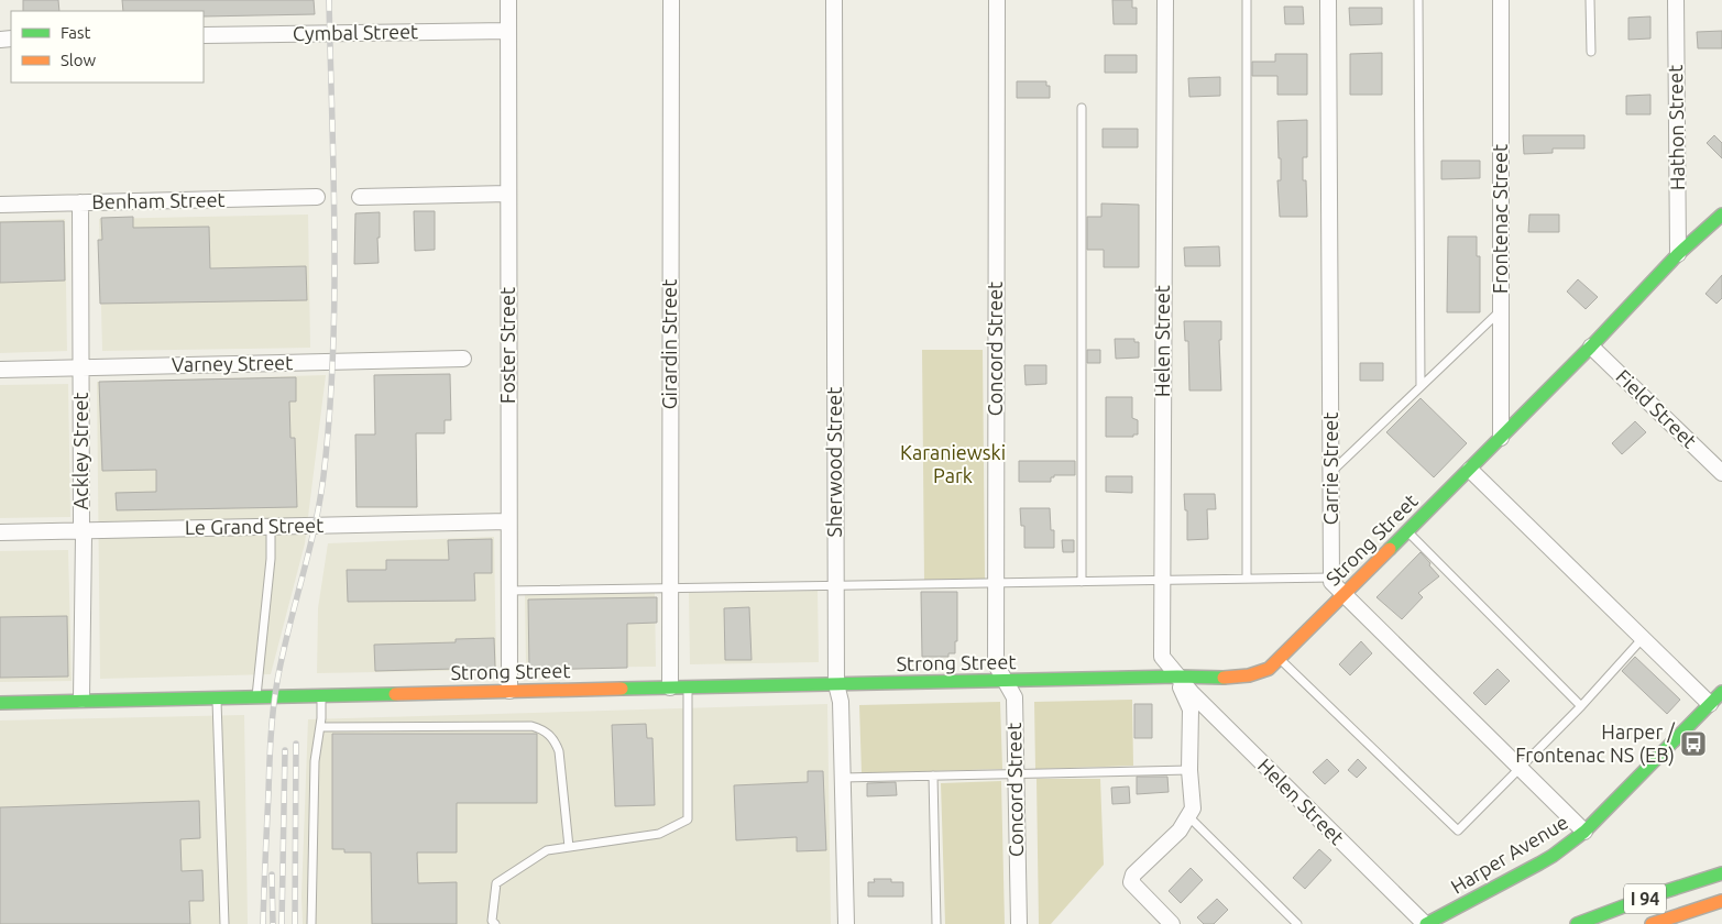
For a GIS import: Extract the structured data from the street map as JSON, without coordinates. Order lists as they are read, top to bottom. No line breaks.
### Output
{"streets":{"main road":["Strong Street","Harper Avenue","I 94"],"street":["Cymbal Street","Hathon Street","Benham Street","Frontenac Street","Helen Street","Girardin Street","Foster Street","Concord Street","Varney Street","Field Street","Ackley Street","Sherwood Street","Carrie Street","Le Grand Street"]},"crossings":[["Cymbal Street","Foster Street"],["Hathon Street","Strong Street"],["Benham Street","Ackley Street"],["Frontenac Street","Strong Street"],["Helen Street","Strong Street"],["Helen Street","Harper Avenue"],["Girardin Street","Strong Street"],["Foster Street","Le Grand Street"],["Foster Street","Strong Street"],["Concord Street","Strong Street"],["Varney Street","Ackley Street"],["Field Street","Strong Street"],["Ackley Street","Le Grand Street"],["Ackley Street","Strong Street"],["Sherwood Street","Strong Street"]],"parks":["Karaniewski Park"],"places":{"bus stop":["Harper / Frontenac NS (EB)"]},"legend":["Fast","Slow"]}
